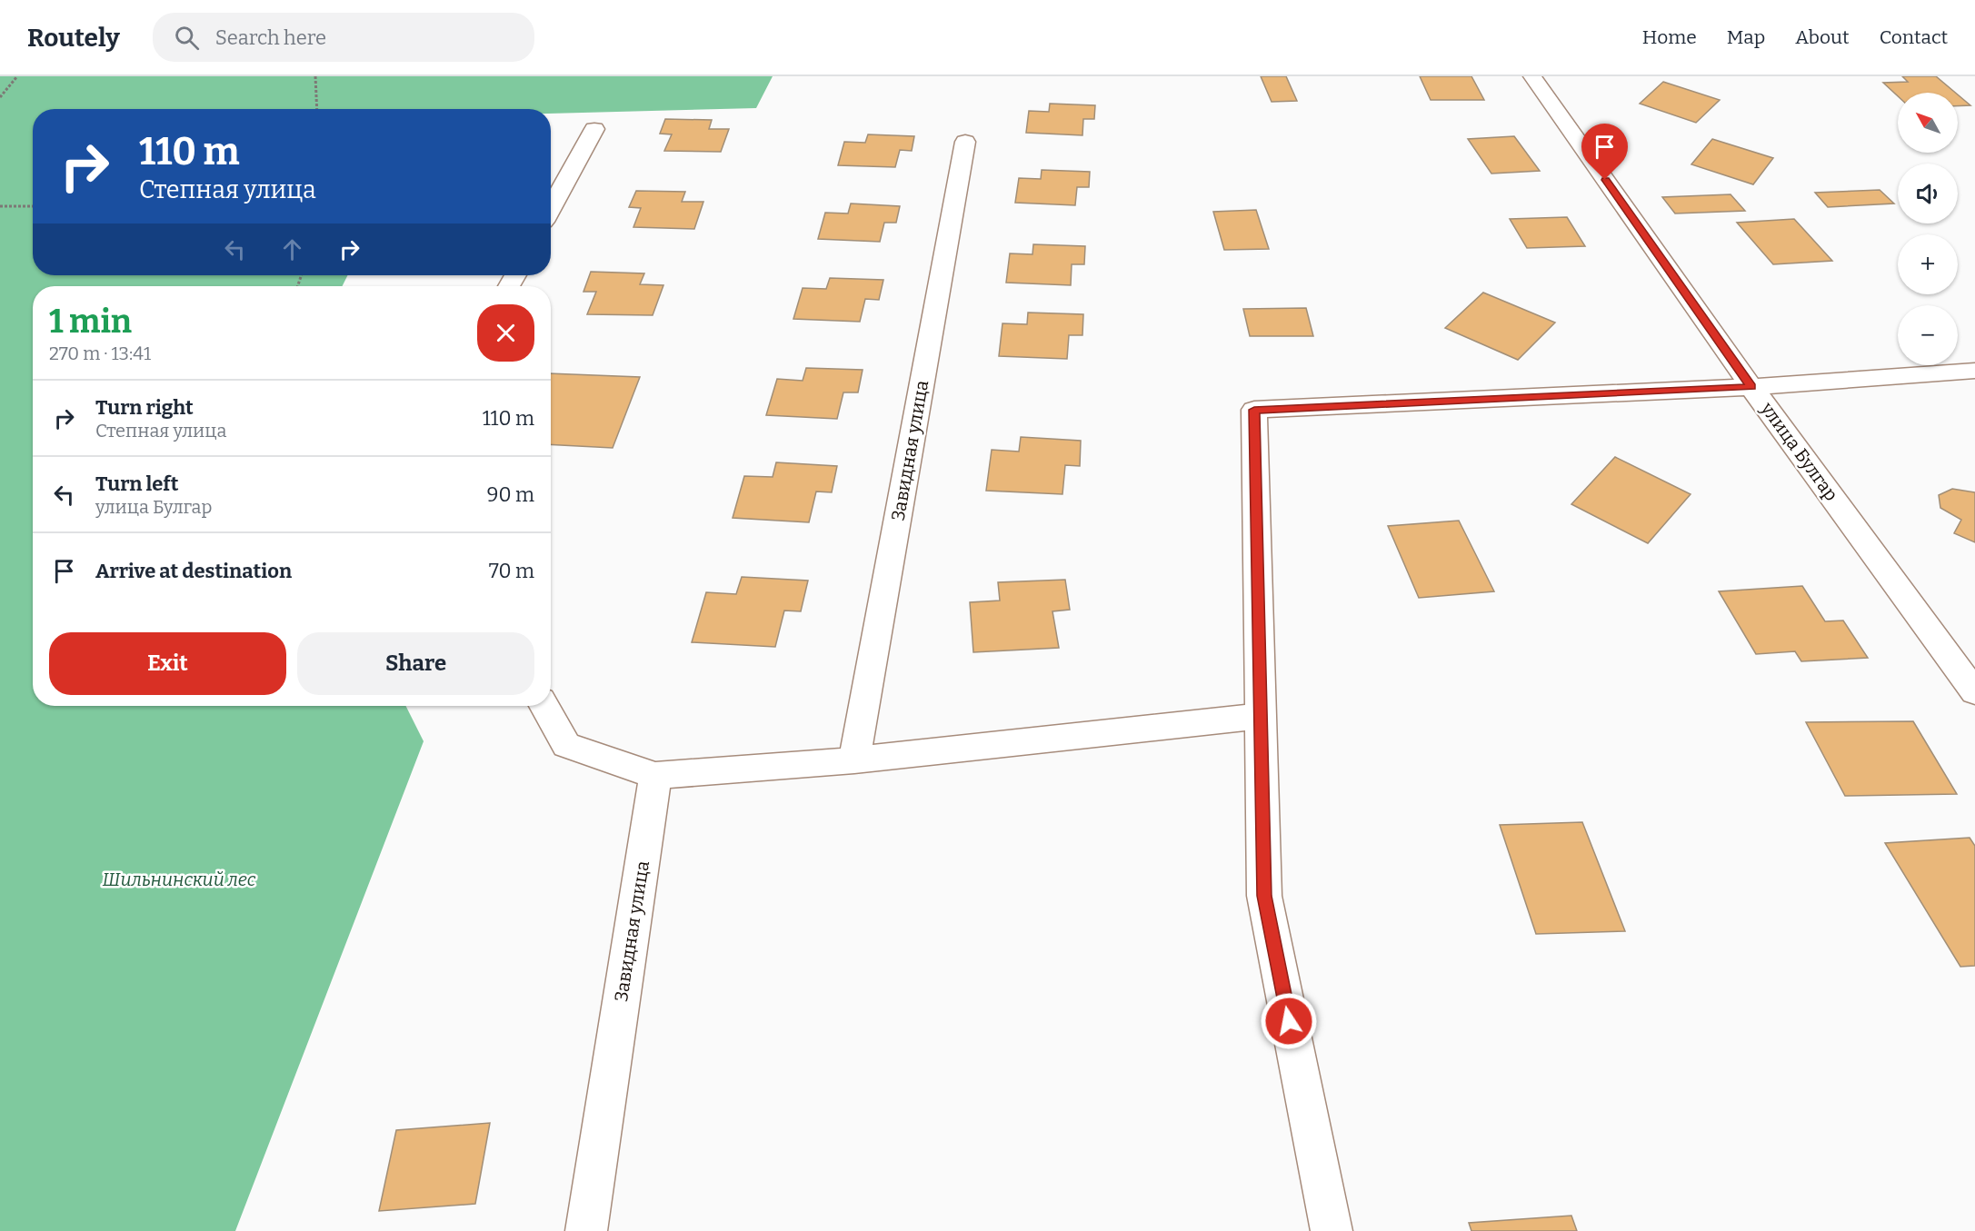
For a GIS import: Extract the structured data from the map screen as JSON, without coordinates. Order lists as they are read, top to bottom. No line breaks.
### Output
{"streets":{"street":["Завидная улица","улица Булгар"]},"parks":["Шильнинский лес"],"north":"top left","page":{"header":"Routely","search":"Search here","nav":["Home","Map","About","Contact"],"map_buttons":["+","−"],"turn":["110 m","Степная улица"],"heading":["1 min","270 m · 13:41"],"list":[{"name":"Turn right","note":"Степная улица","value":"110 m"},{"name":"Turn left","note":"улица Булгар","value":"90 m"},{"name":"Arrive at destination","value":"70 m"}],"buttons":["Exit","Share"]}}
